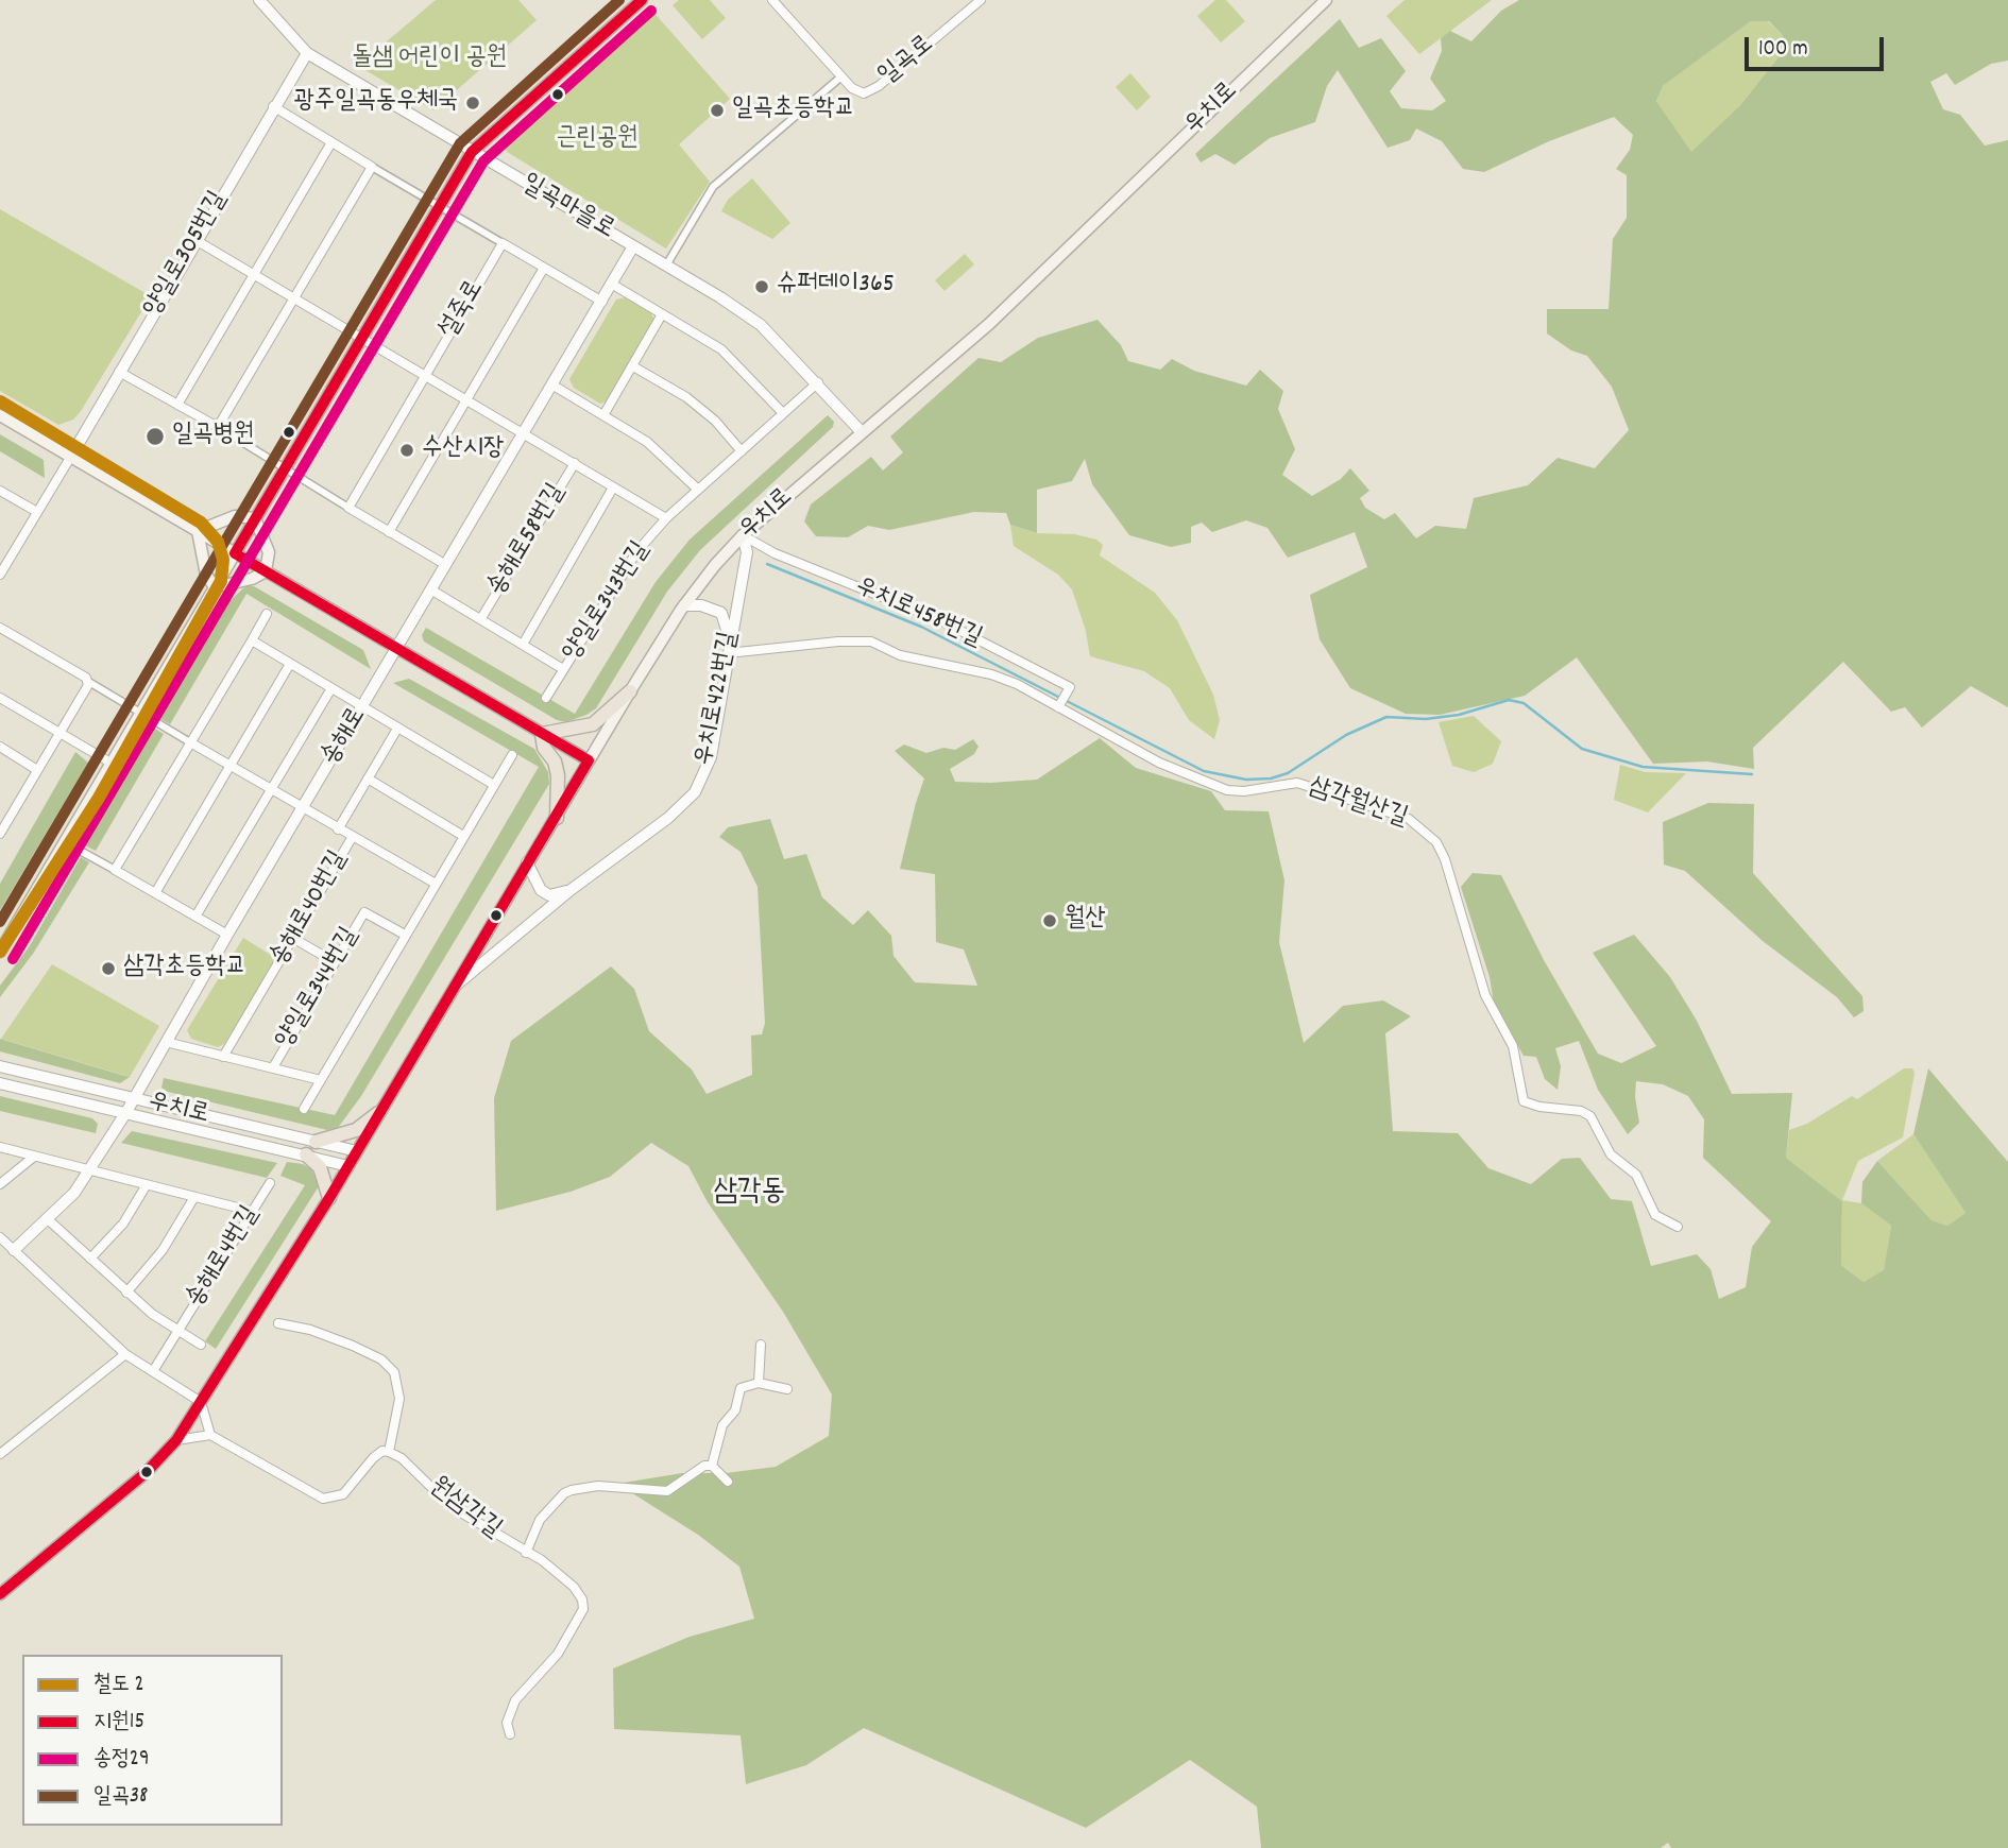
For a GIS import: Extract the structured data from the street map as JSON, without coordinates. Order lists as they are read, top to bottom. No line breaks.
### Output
{"streets":{"main road":["우치로"],"street":["일곡로","일곡마을로","양일로305번길","설죽로","송해로58번길","양일로343번길","우치로458번길","우치로422번길","송해로","삼각월산길","송해로40번길","양일로344번길","송해로4번길","원삼각길"]},"crossings":[["우치로","일곡마을로"],["우치로","우치로458번길"],["우치로","우치로422번길"],["우치로","송해로"],["일곡마을로","양일로305번길"],["일곡마을로","양일로343번길"],["일곡마을로","송해로"],["송해로58번길","양일로343번길"],["송해로58번길","송해로"],["우치로458번길","우치로422번길"],["우치로458번길","삼각월산길"],["우치로422번길","삼각월산길"],["송해로","송해로40번길"],["송해로","송해로4번길"],["송해로40번길","양일로344번길"]],"districts":["삼각동"],"parks":["돌샘 어린이 공원","근린공원"],"places":["광주일곡동우체국","일곡초등학교","슈퍼데이365","일곡병원","수산시장","월산","삼각초등학교"],"lines":["transit line 지원15","transit line 일곡38","transit line 송정29","rail line 2"],"legend":["철도 2","지원15","송정29","일곡38"],"scale_bar":"100 m"}
